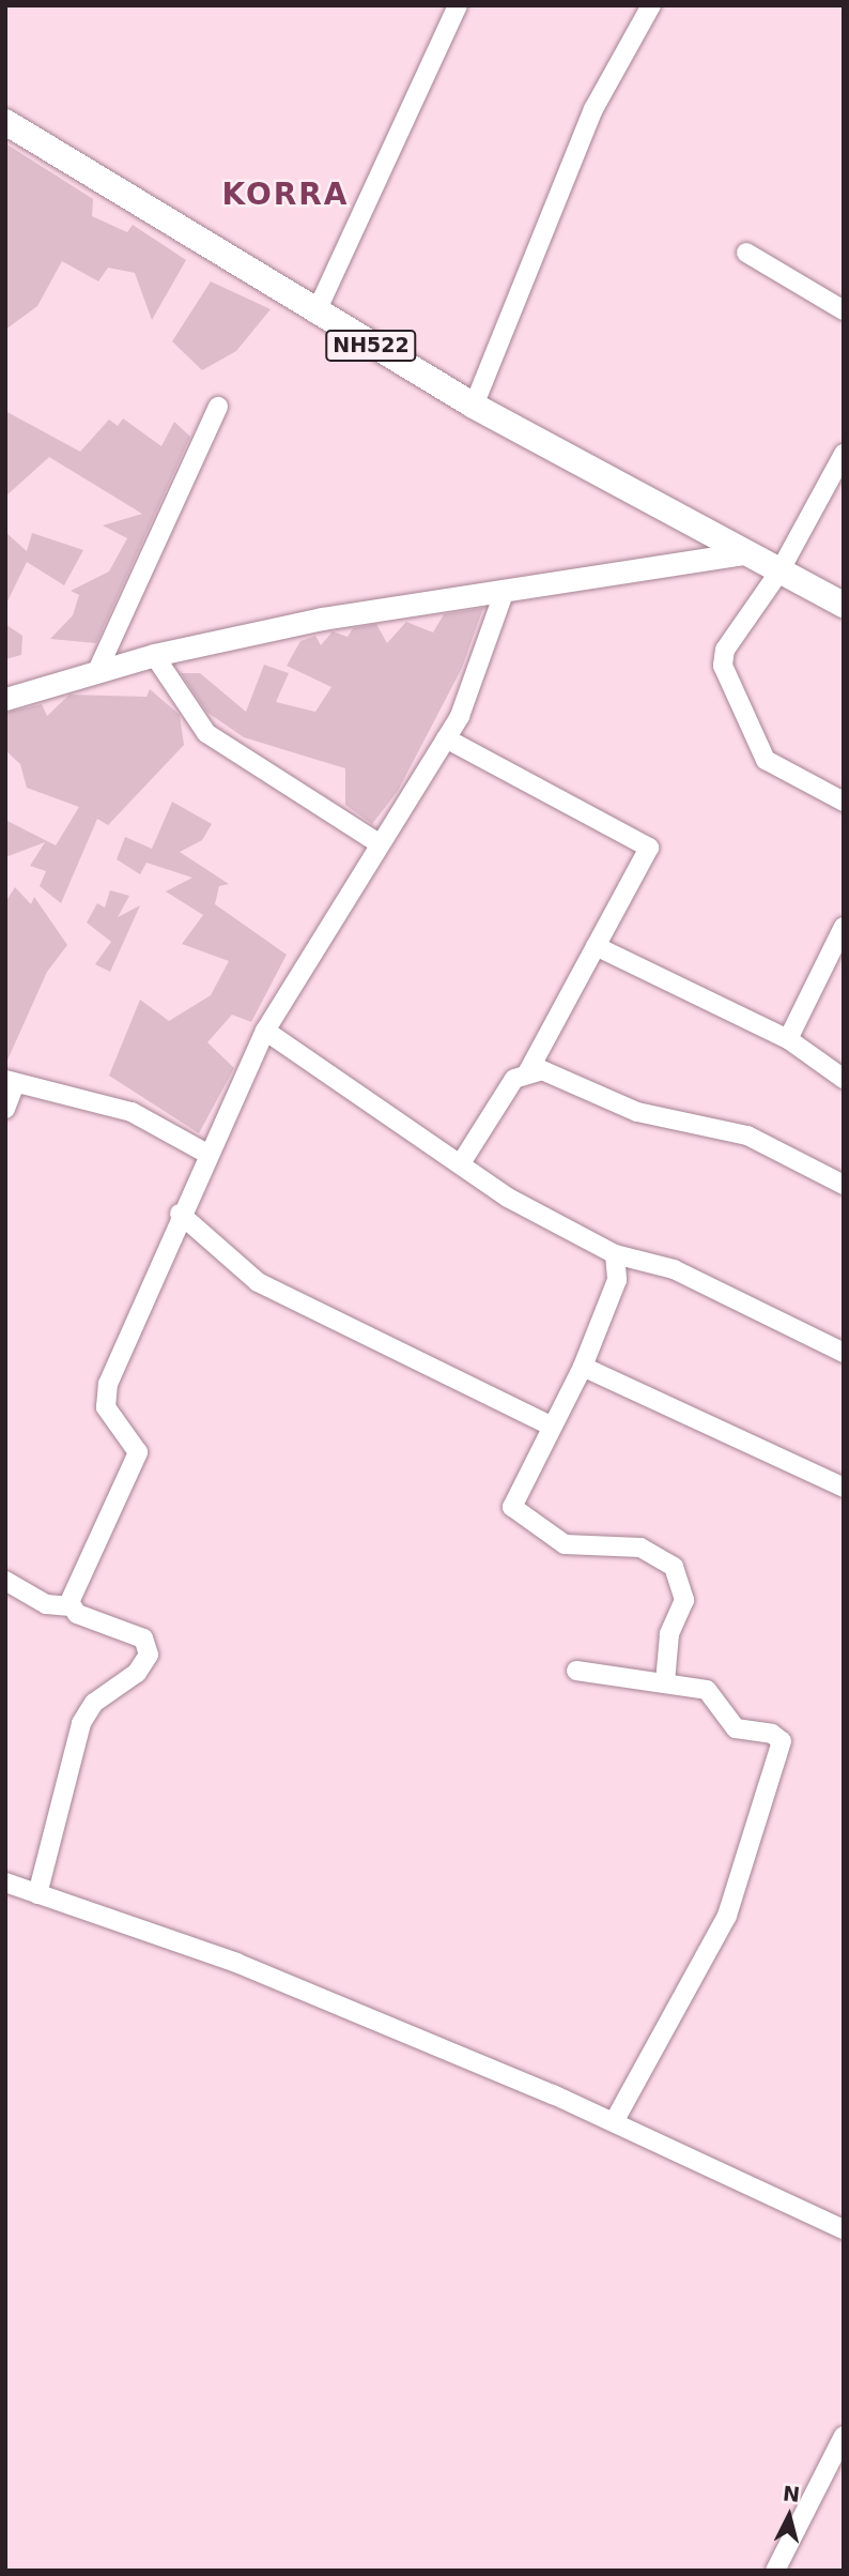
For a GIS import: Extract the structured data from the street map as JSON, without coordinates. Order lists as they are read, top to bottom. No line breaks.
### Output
{"streets":{"highway":["NH522"]},"districts":["KORRA"],"north":"top"}
